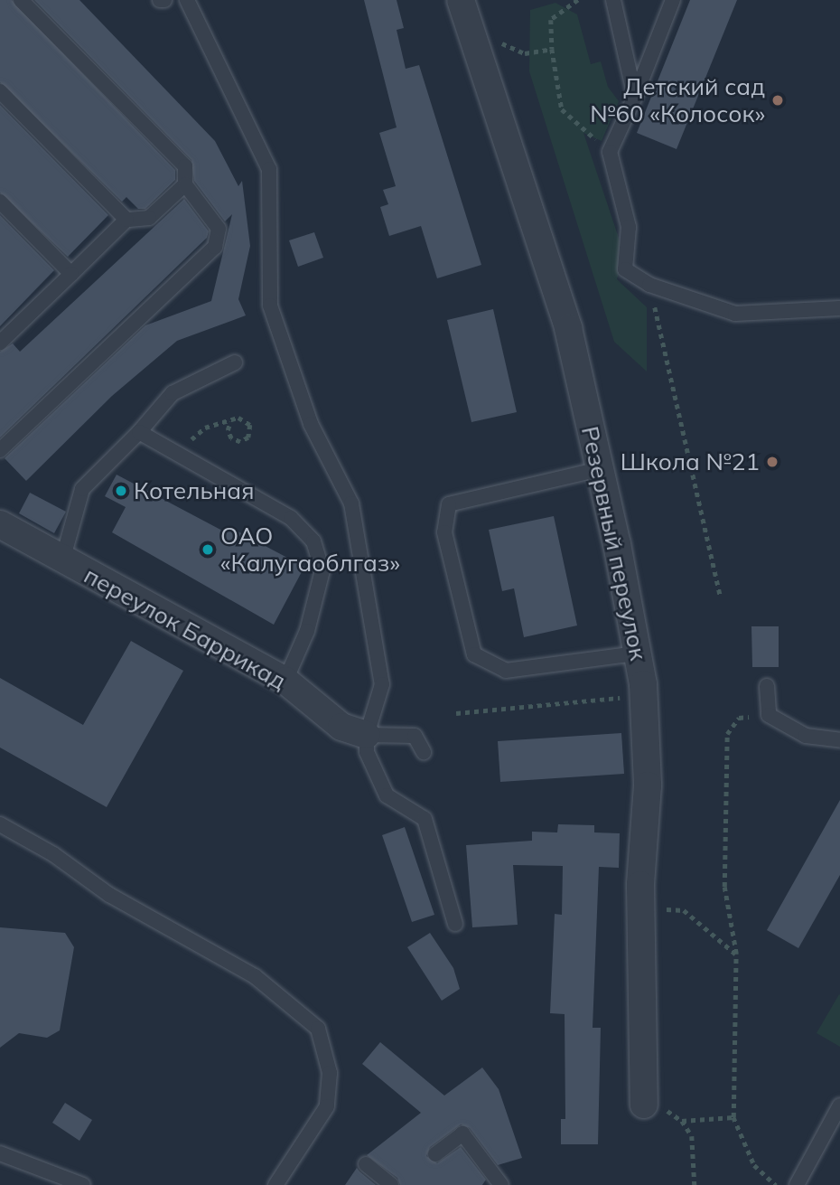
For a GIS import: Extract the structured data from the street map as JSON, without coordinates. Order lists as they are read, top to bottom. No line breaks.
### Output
{"streets":{"street":["Резервный переулок","переулок Баррикад"]},"places":["Детский сад №60 «Колосок»","Школа №21","Котельная","ОАО «Калугаоблгаз»"]}
